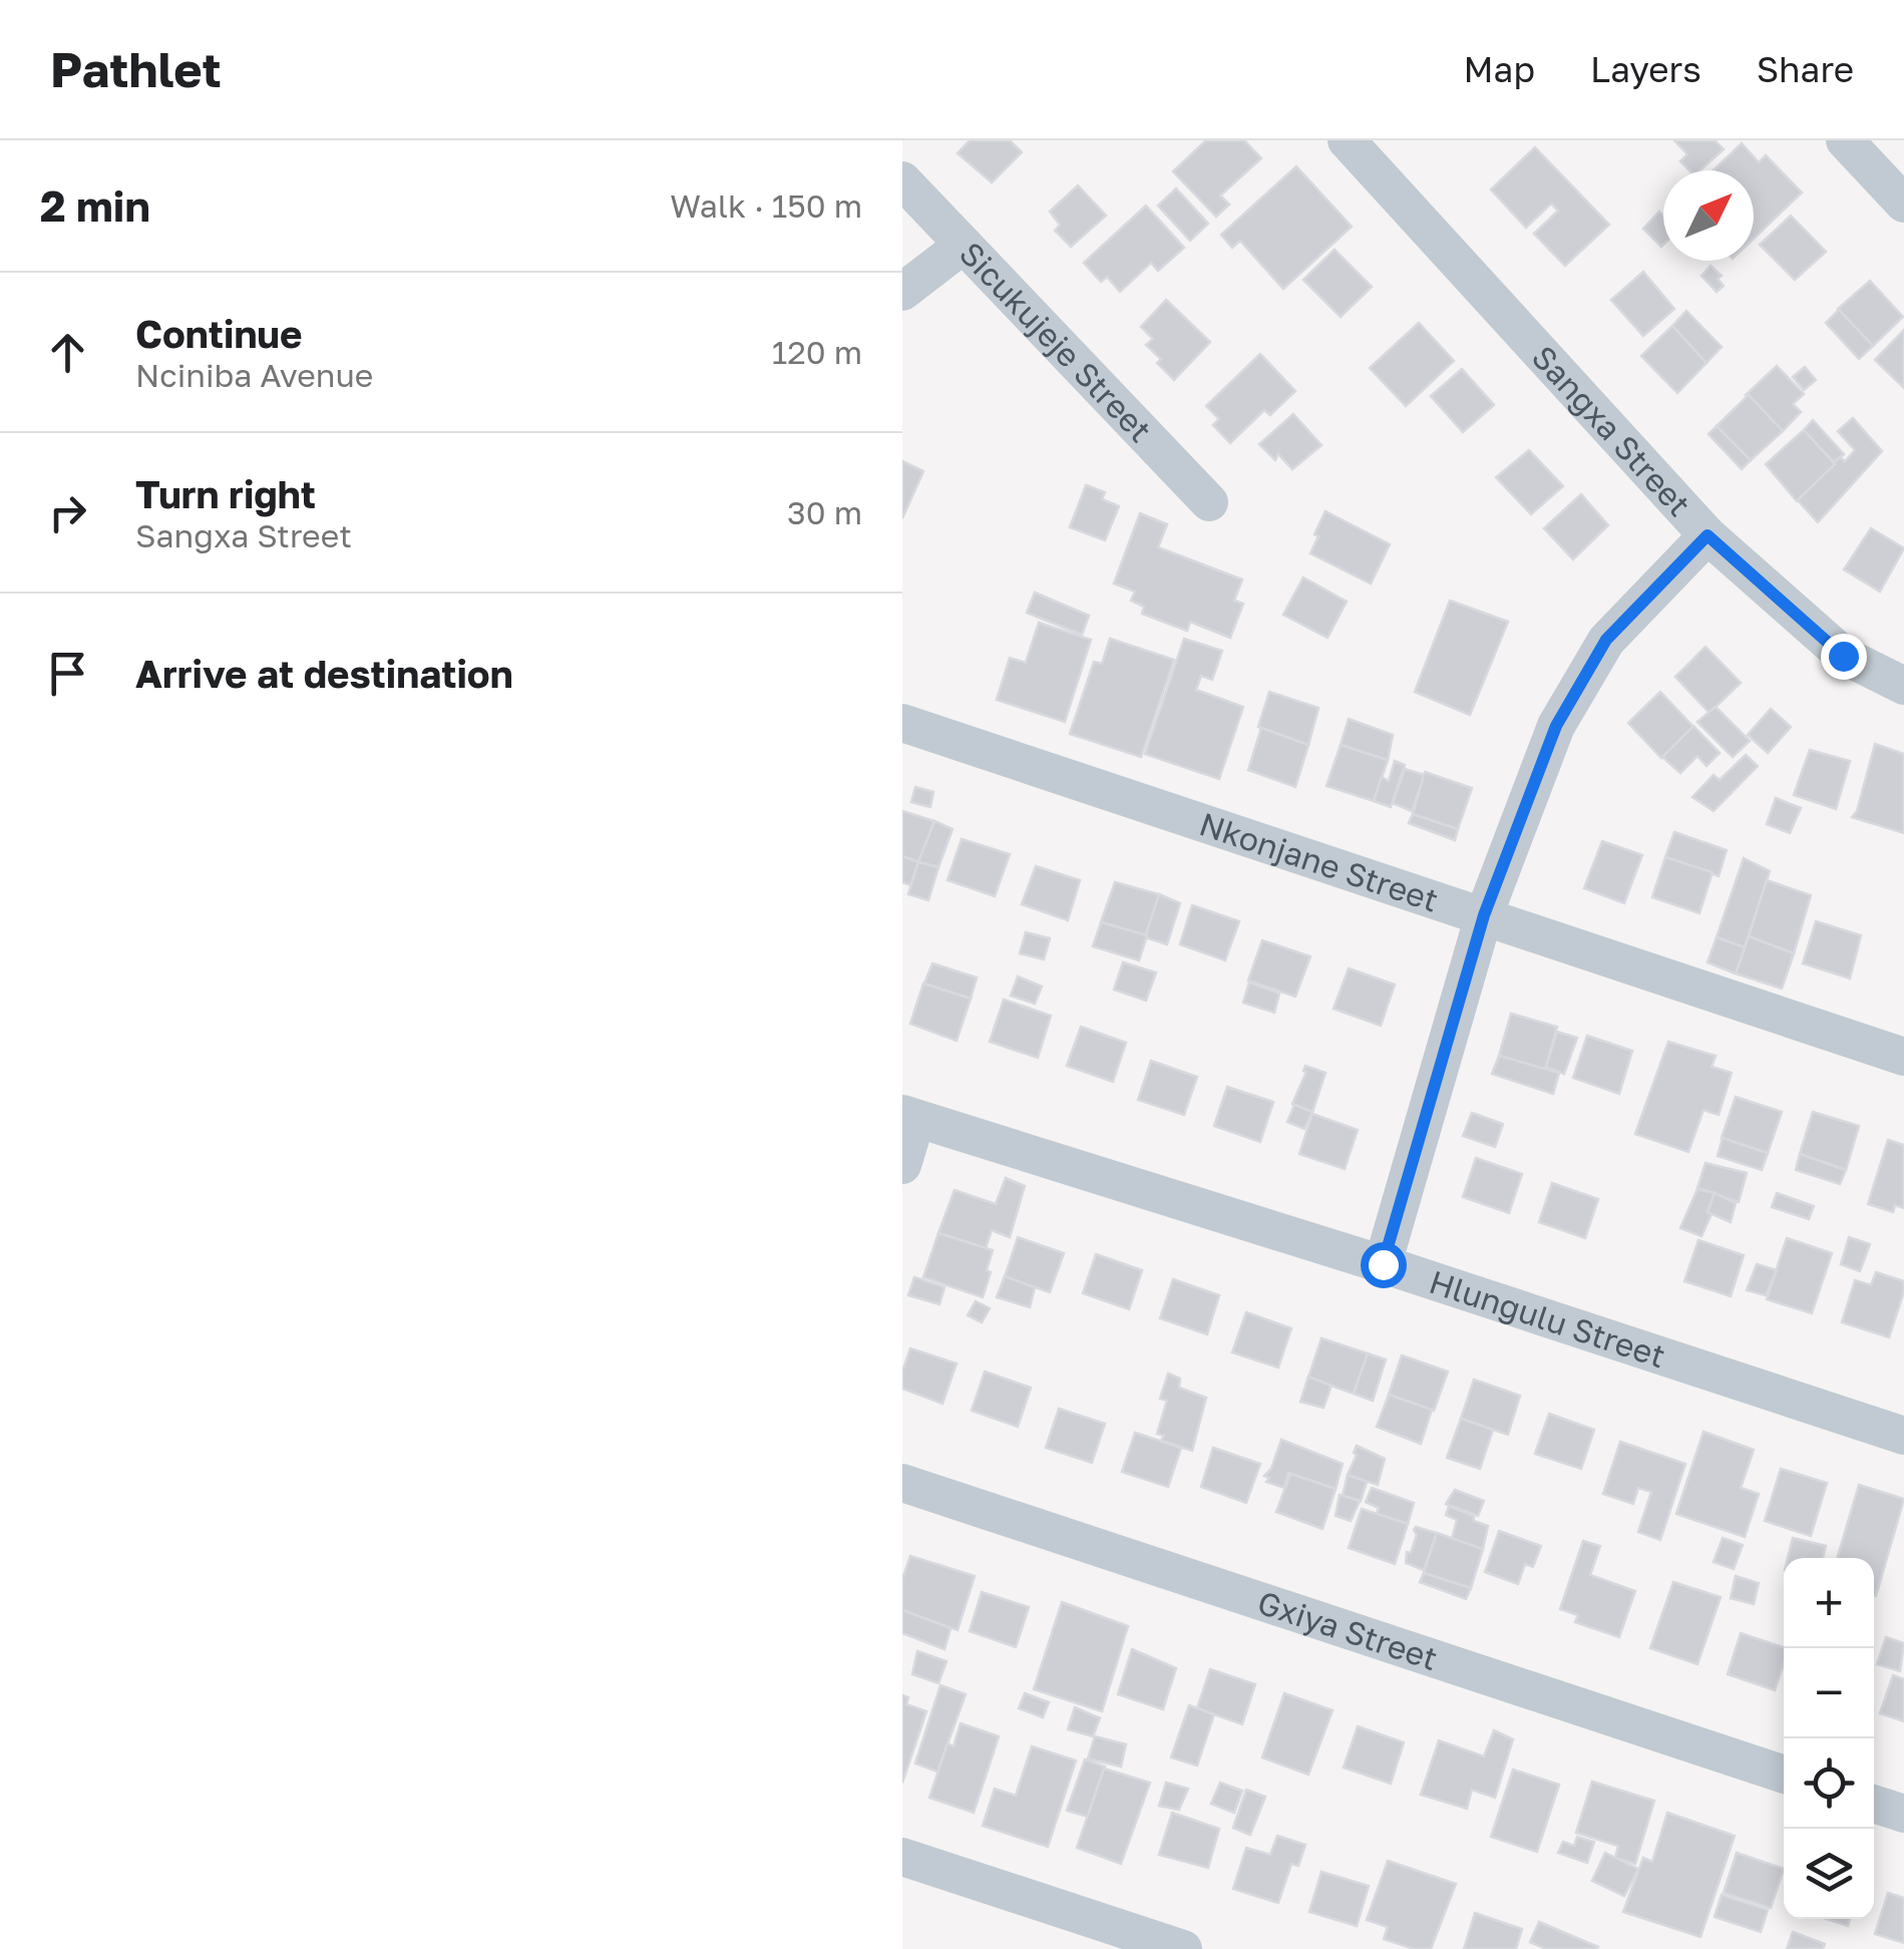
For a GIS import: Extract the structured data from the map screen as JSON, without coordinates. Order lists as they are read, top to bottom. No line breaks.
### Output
{"streets":{"street":["Sicukujeje Street","Sangxa Street","Nkonjane Street","Hlungulu Street","Gxiya Street"]},"north":"top right","page":{"header":"Pathlet","nav":["Map","Layers","Share"],"heading":["2 min","Walk · 150 m"],"list":[["Continue","Nciniba Avenue","120 m"],["Turn right","Sangxa Street","30 m"],"Arrive at destination"],"map_buttons":["+","−"]}}
